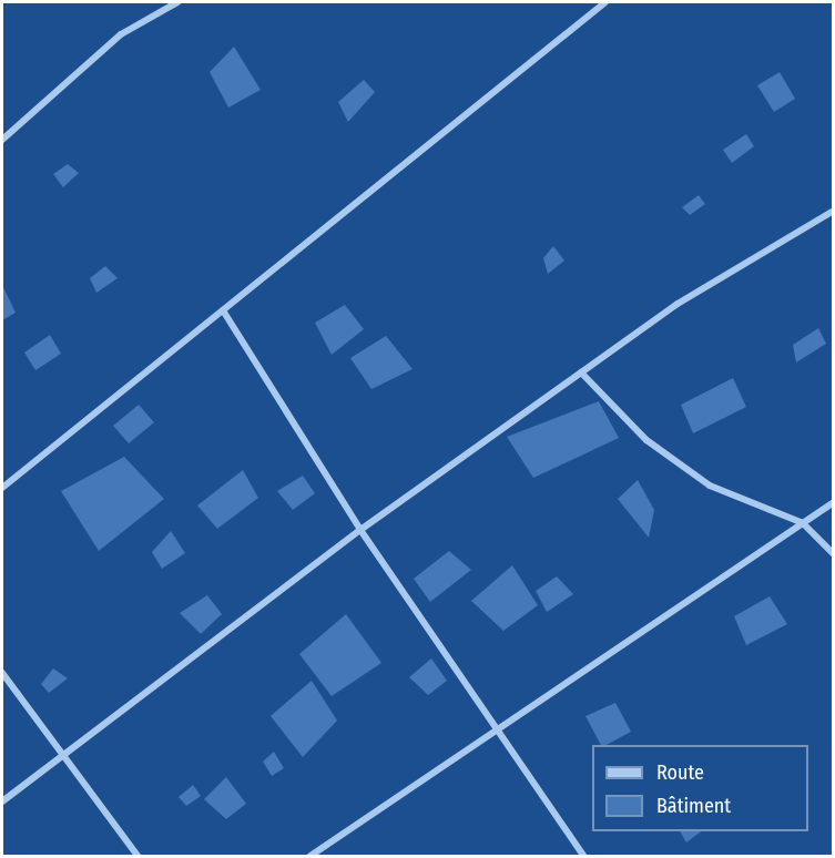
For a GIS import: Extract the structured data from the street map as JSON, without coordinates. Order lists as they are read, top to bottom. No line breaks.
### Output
{"legend":["Route","Bâtiment"]}
